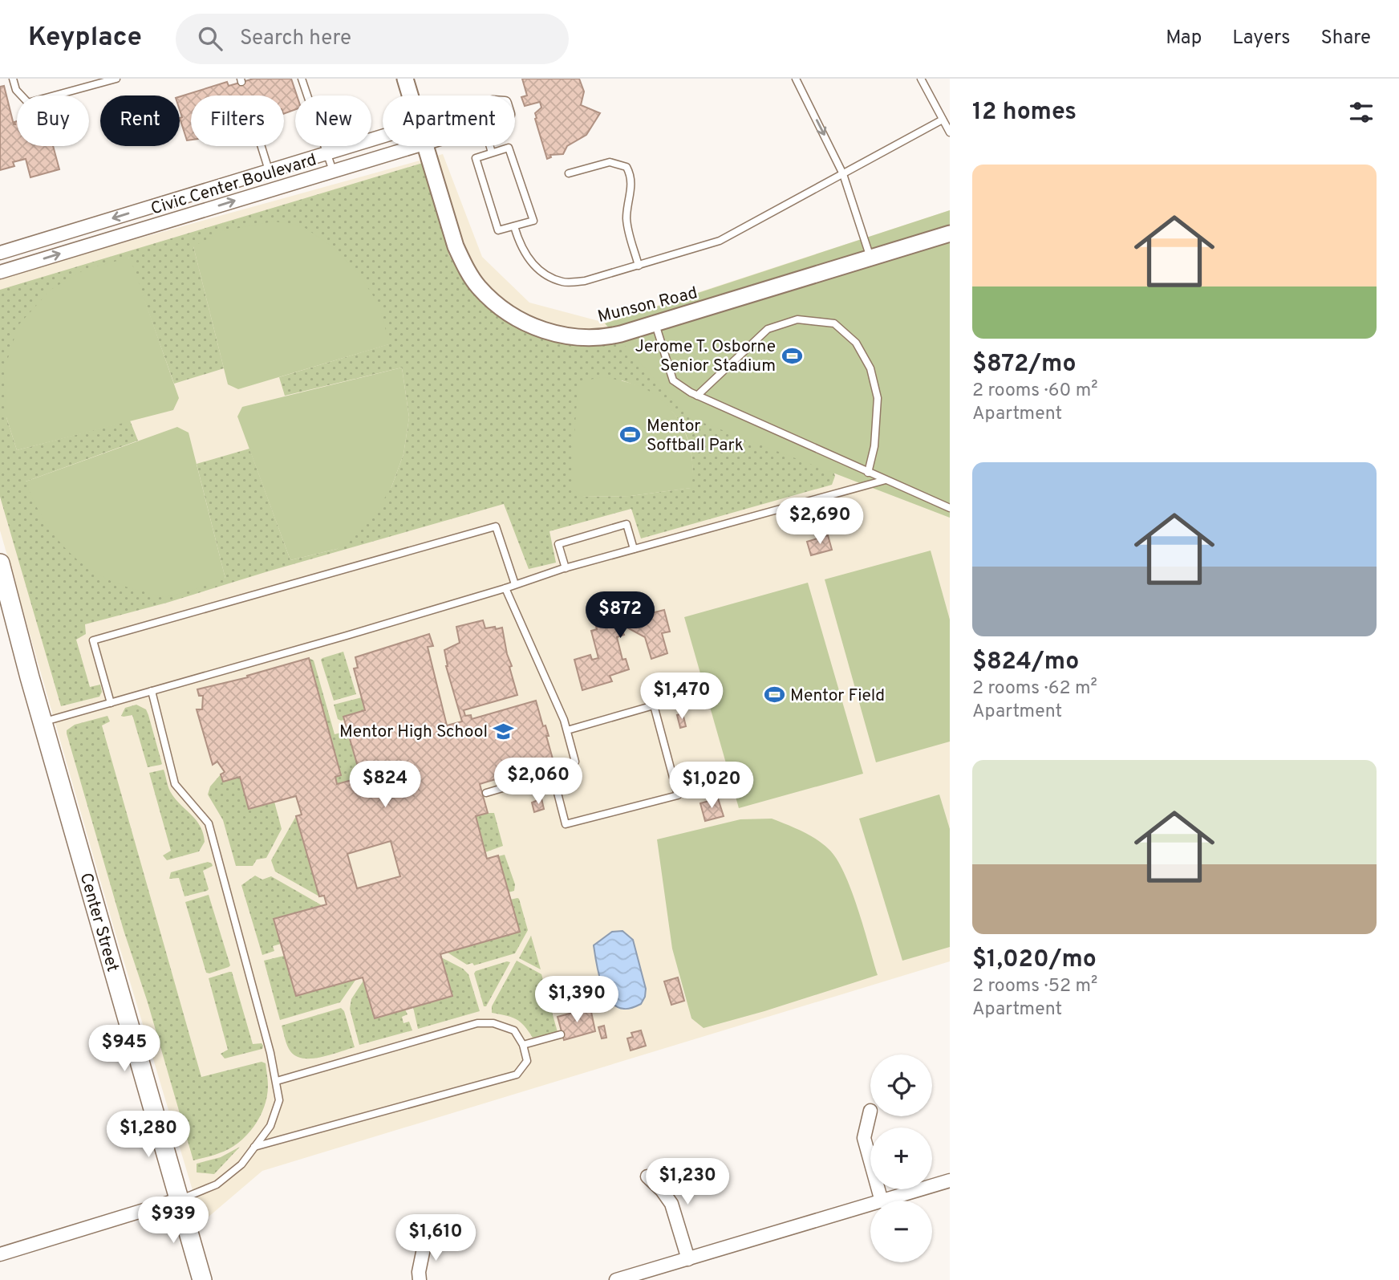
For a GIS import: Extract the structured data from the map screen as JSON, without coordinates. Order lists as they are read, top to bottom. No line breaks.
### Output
{"streets":{"main road":["Center Street"],"street":["Civic Center Boulevard","Munson Road"]},"places":{"sports":["Jerome T. Osborne Senior Stadium","Mentor Softball Park","Mentor Field"],"school or university":["Mentor High School"]},"page":{"header":"Keyplace","search":"Search here","nav":["Map","Layers","Share"],"heading":"12 homes","chip":["Buy","Rent","Filters","New","Apartment"],"list":[{"name":"$872/mo","note":"2 rooms · 60 m² · Apartment"},{"name":"$824/mo","note":"2 rooms · 62 m² · Apartment"},{"name":"$1,020/mo","note":"2 rooms · 52 m² · Apartment"}],"price":["$2,690","$872","$1,470","$2,060","$824","$1,020","$1,390","$945","$1,280","$1,230","$939","$1,610"],"map_buttons":["+","−"]}}
